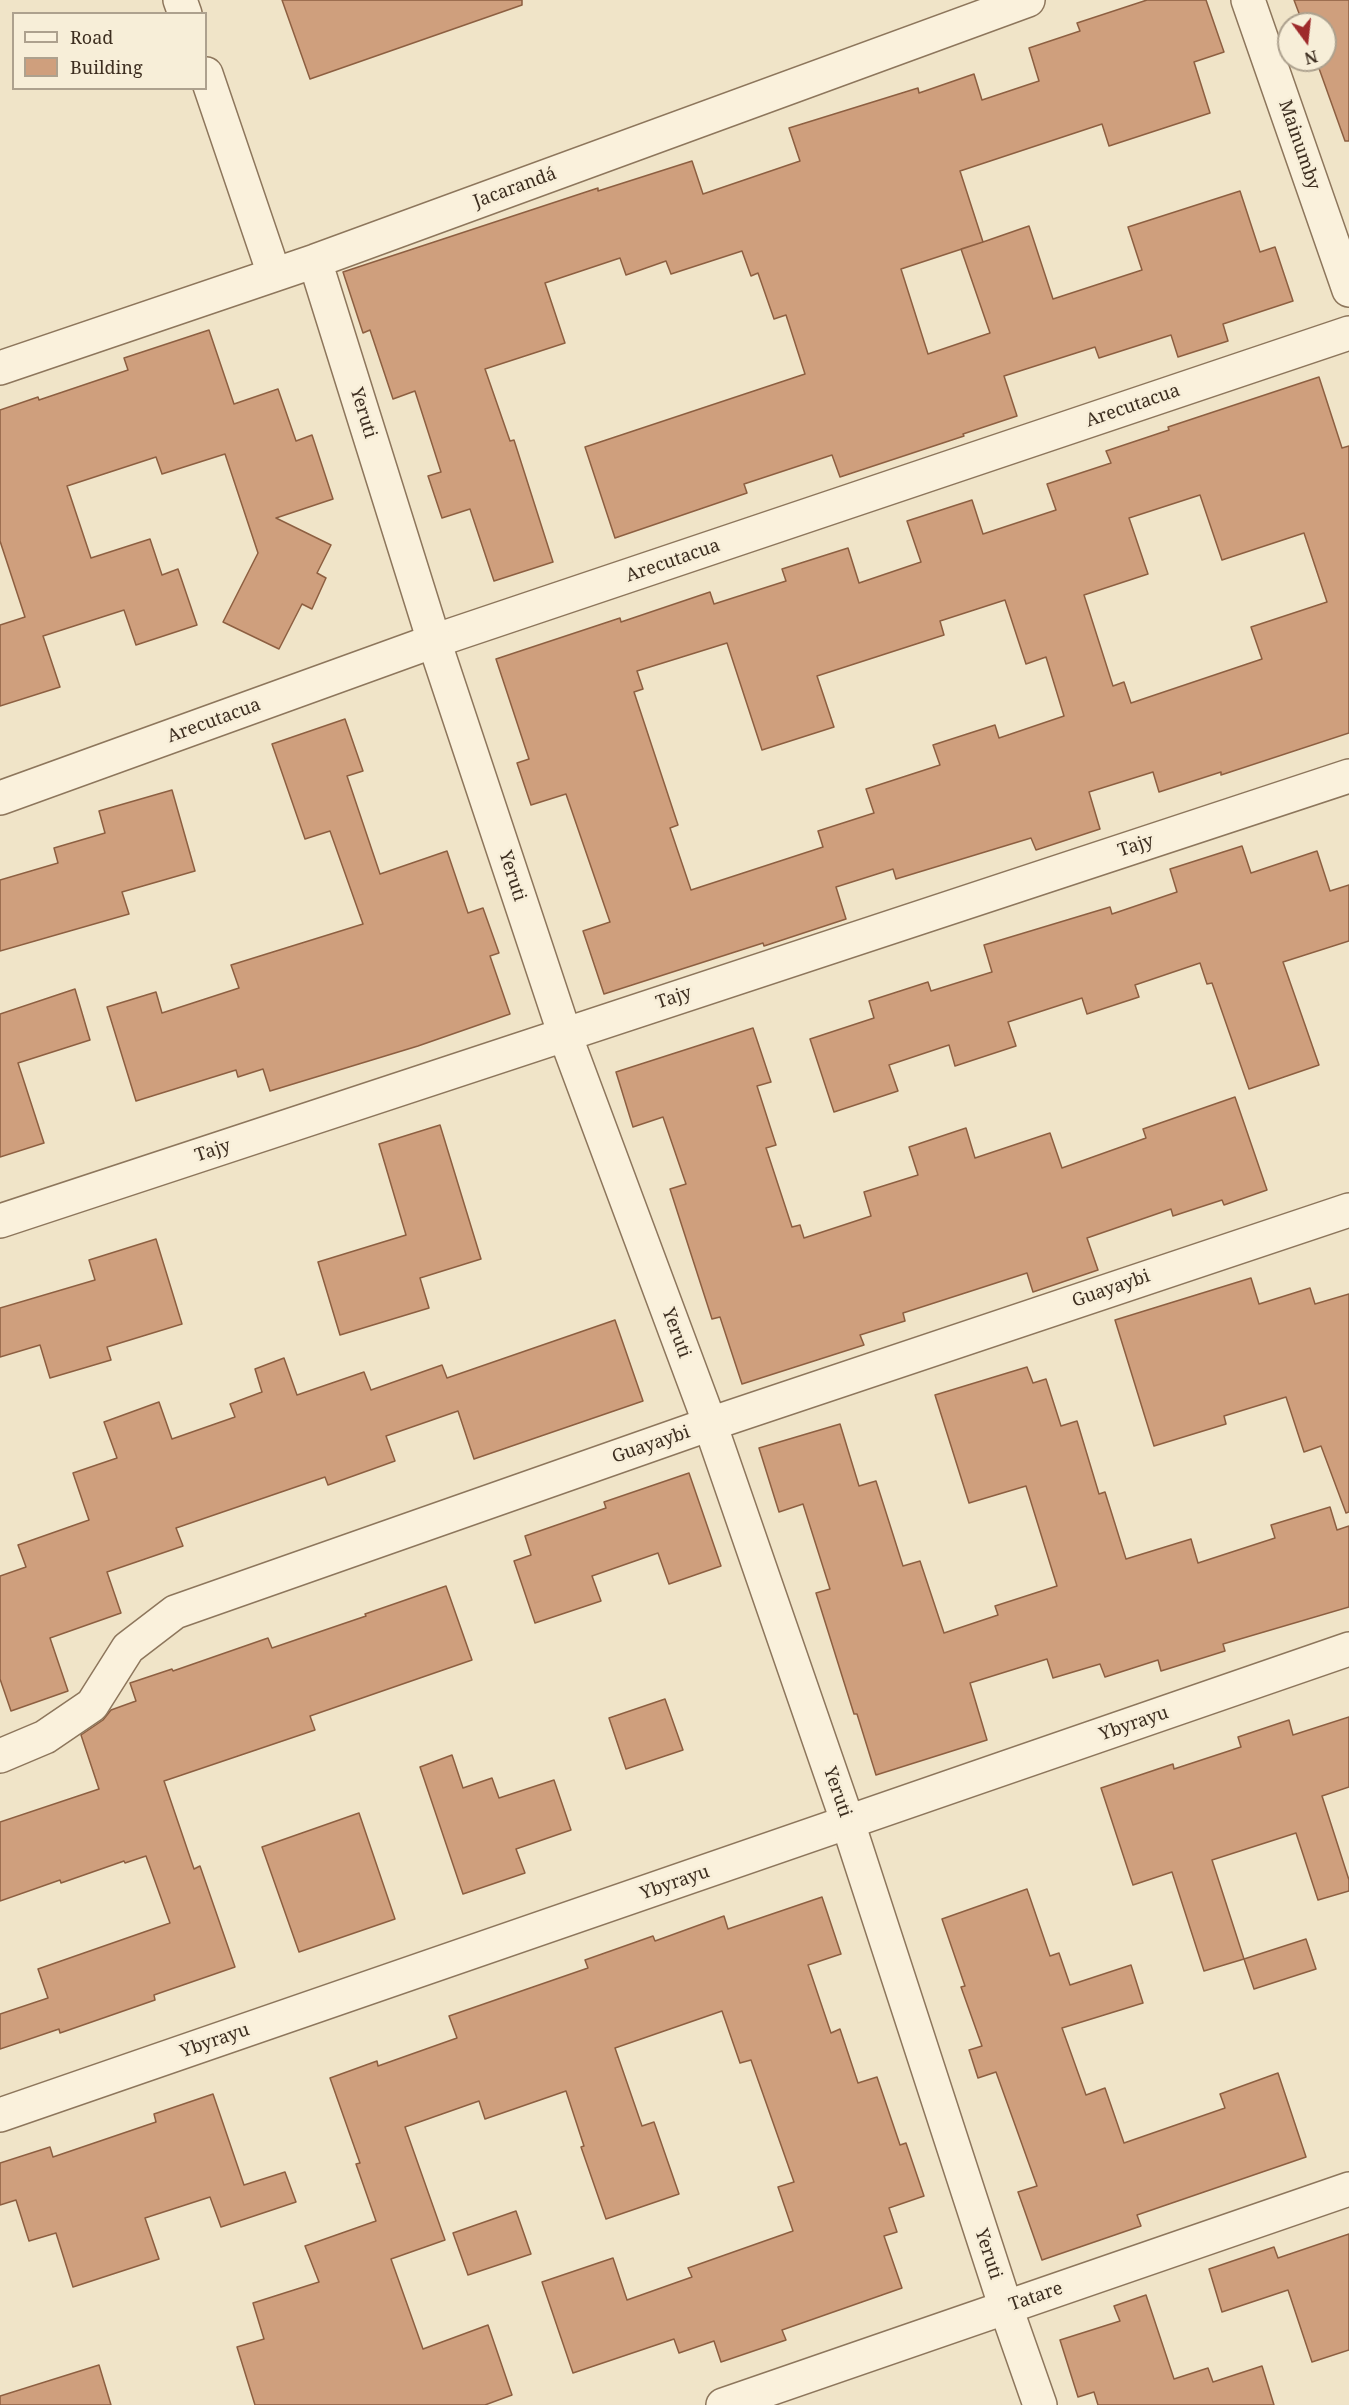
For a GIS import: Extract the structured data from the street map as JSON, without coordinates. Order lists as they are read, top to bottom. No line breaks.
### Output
{"streets":{"street":["Mainumby","Jacarandá","Arecutacua","Yeruti","Tajy","Guayaybi","Ybyrayu","Tatare"]},"crossings":[["Jacarandá","Yeruti"],["Arecutacua","Yeruti"],["Yeruti","Tajy"],["Yeruti","Guayaybi"],["Yeruti","Ybyrayu"],["Yeruti","Tatare"]],"legend":["Road","Building"],"north":"bottom"}
